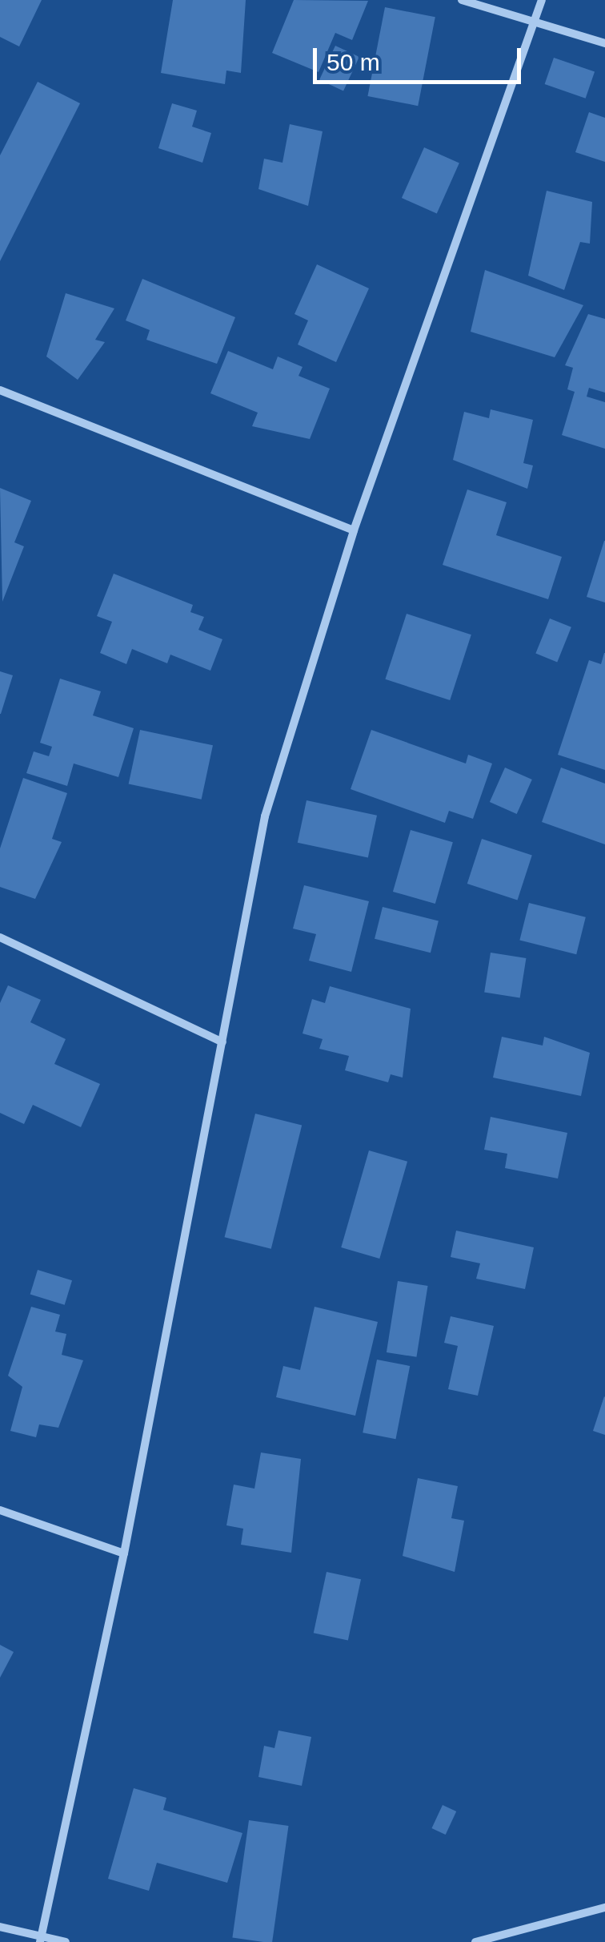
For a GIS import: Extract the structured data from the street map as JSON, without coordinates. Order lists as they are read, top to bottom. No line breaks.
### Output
{"scale_bar":"50 m"}
